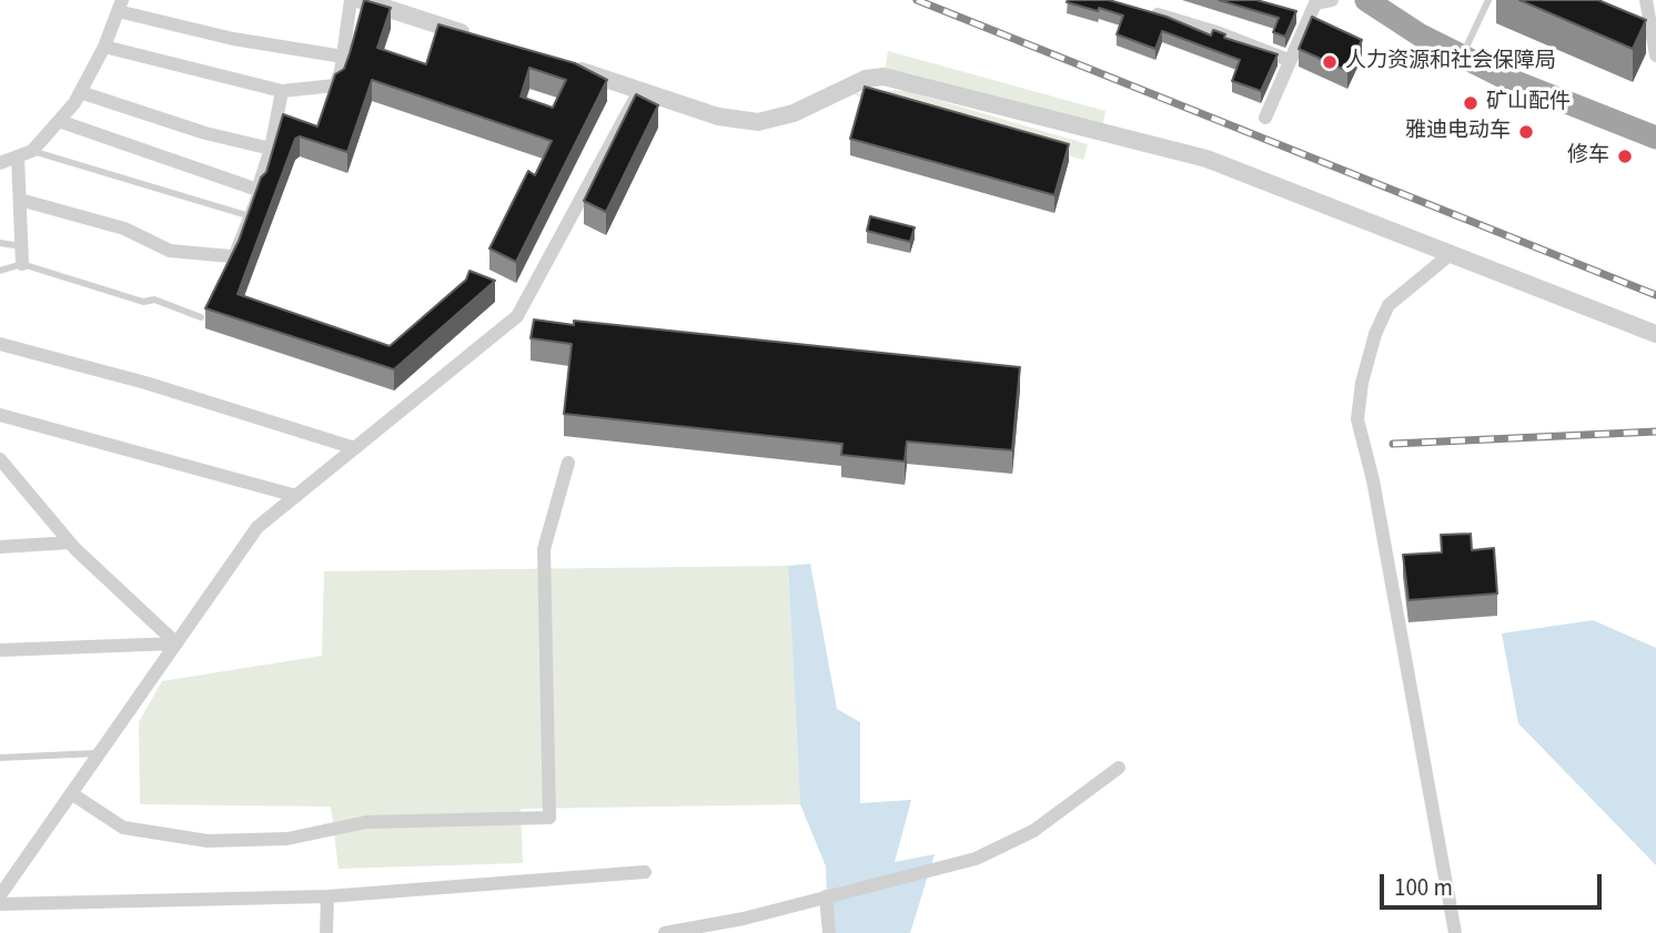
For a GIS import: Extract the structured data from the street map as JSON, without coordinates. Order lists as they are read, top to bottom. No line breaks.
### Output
{"places":["人力资源和社会保障局","矿山配件","雅迪电动车","修车"],"scale_bar":"100 m"}
